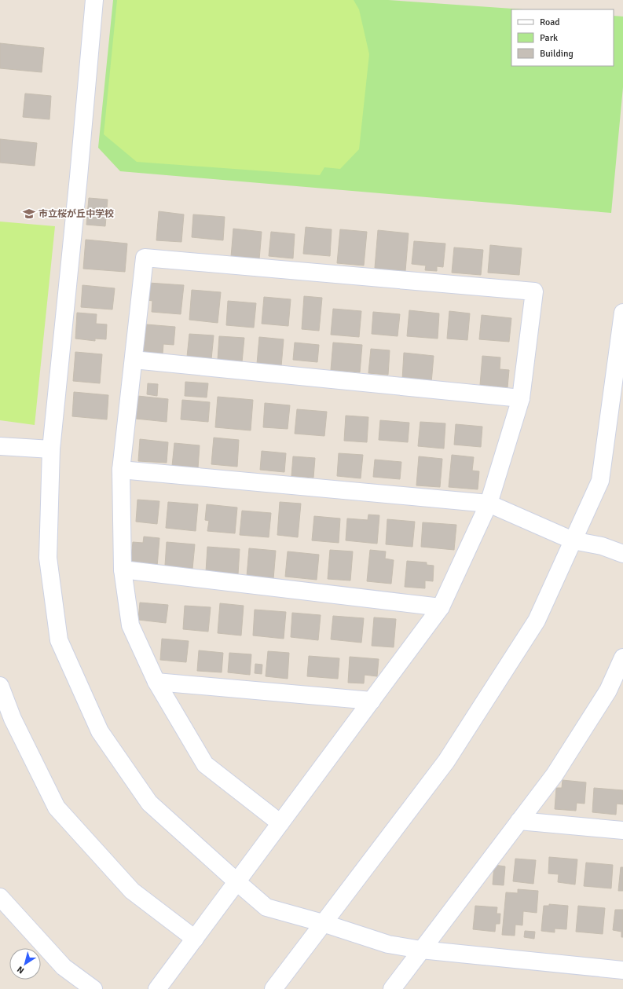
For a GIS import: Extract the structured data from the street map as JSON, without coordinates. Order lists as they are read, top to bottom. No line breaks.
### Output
{"places":{"school or university":["市立桜が丘中学校"]},"legend":["Road","Park","Building"],"north":"bottom left"}
